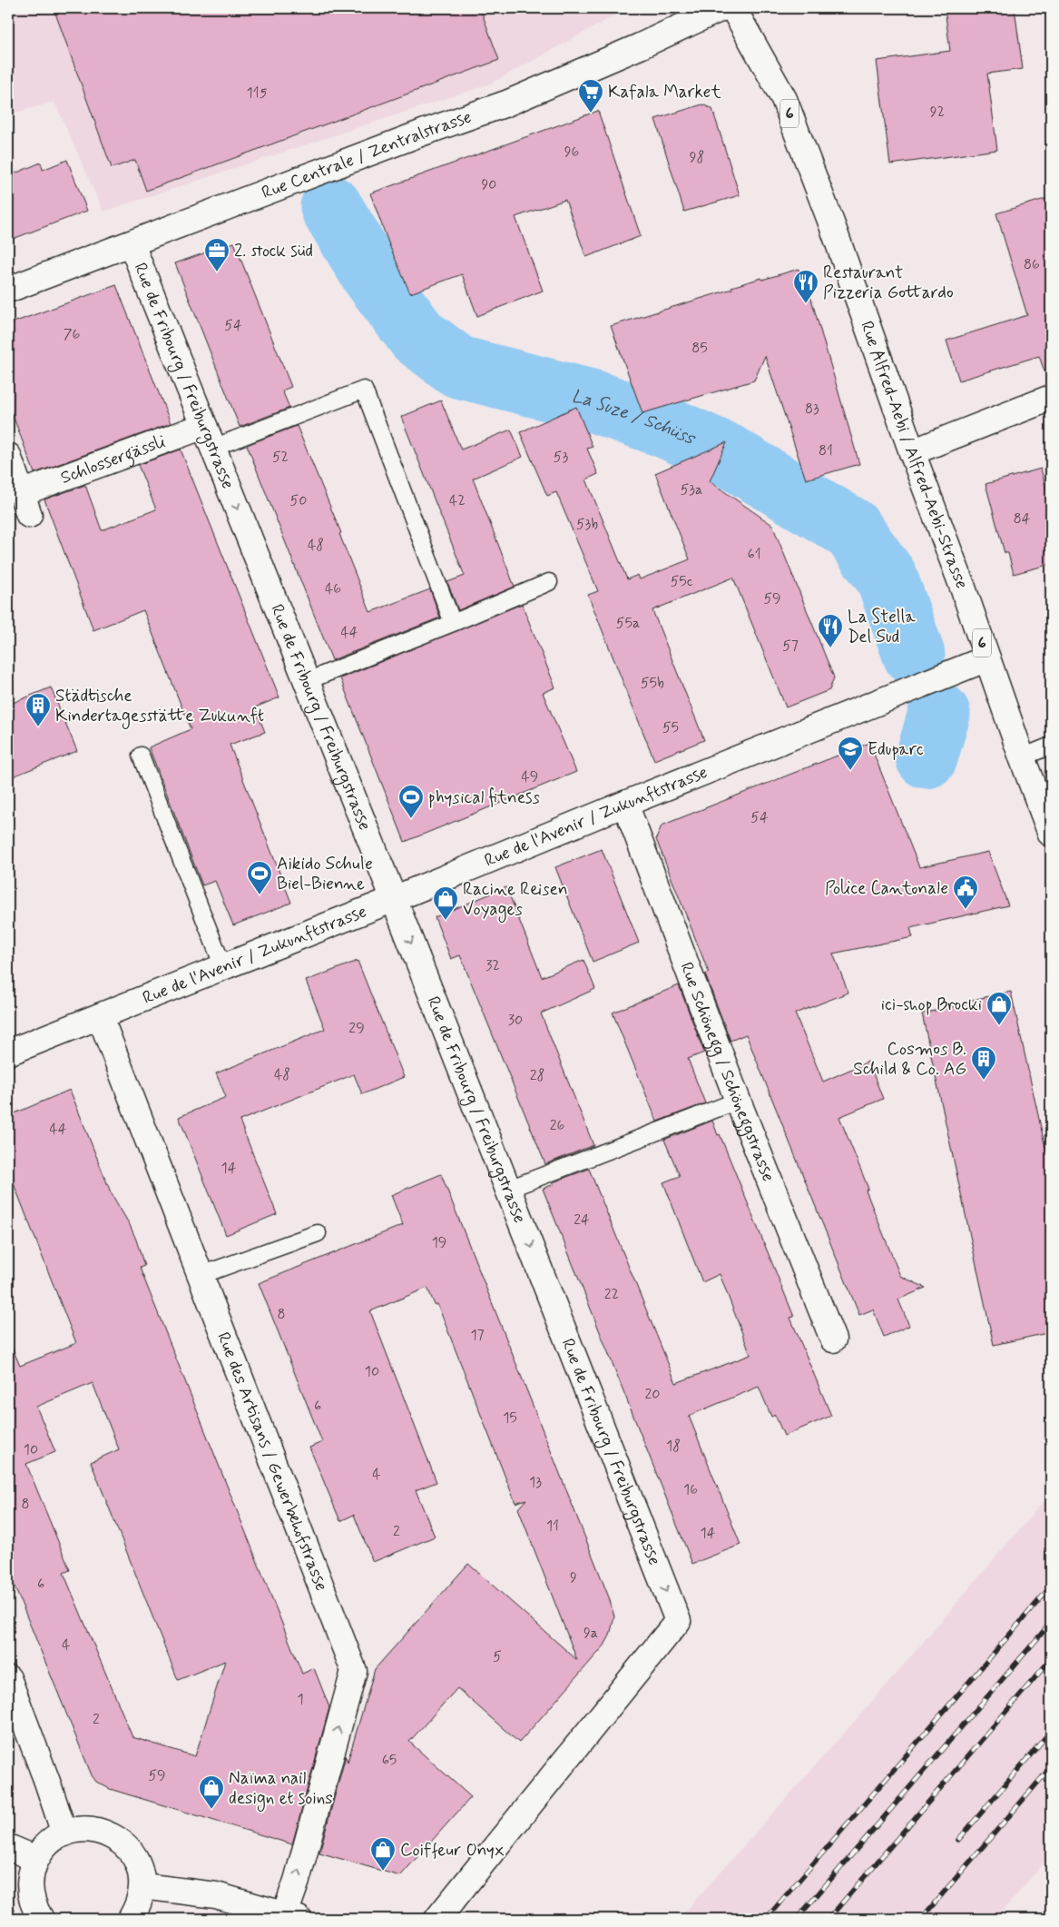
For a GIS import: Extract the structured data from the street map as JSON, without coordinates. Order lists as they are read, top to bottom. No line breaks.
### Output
{"streets":{"street":["6","Rue Centrale / Zentralstrasse","Rue de Fribourg / Freiburgstrasse","Rue Alfred-Aebi / Alfred-Aebi-Strasse","Schlossergässli","Rue de l'Avenir / Zukunftstrasse","Rue Schönegg / Schöneggstrasse","Rue des Artisans / Gewerbehofstrasse"]},"crossings":[["Rue Centrale / Zentralstrasse","Rue de Fribourg / Freiburgstrasse"],["Rue de Fribourg / Freiburgstrasse","Schlossergässli"],["Rue de Fribourg / Freiburgstrasse","Rue de l'Avenir / Zukunftstrasse"],["Rue Alfred-Aebi / Alfred-Aebi-Strasse","Rue de l'Avenir / Zukunftstrasse"],["Rue de l'Avenir / Zukunftstrasse","Rue Schönegg / Schöneggstrasse"],["Rue de l'Avenir / Zukunftstrasse","Rue des Artisans / Gewerbehofstrasse"]],"one_way":["Rue de Fribourg / Freiburgstrasse","Rue des Artisans / Gewerbehofstrasse"],"water":["La Suze / Schüss"],"places":{"supermarket":["Kafala Market"],"office":["2. stock süd"],"restaurant":["Restaurant Pizzeria Gottardo","La Stella Del Sud"],"building":["Städtische Kindertagesstätte Zukunft","Cosmos B. Schild & Co. AG"],"school or university":["Eduparc"],"sports":["physical fitness","Aikido Schule Biel-Bienne"],"public building":["Police Cantonale"],"shop":["Racine Reisen Voyages","ici-shop Brocki","Naïma nail design et soins","Coiffeur Onyx"]},"house_numbers":["115","92","96","98","90","86","54","76","85","83","81","52","53","53a","50","42","84","53b","48","61","55c","46","59","55a","44","57","55b","55","49","54","32","30","29","48","28","26","44","14","24","19","22","8","17","10","20","6","15","18","10","4","13","16","8","11","2","14","9","6","9a","4","5","1","2","65","59"]}
